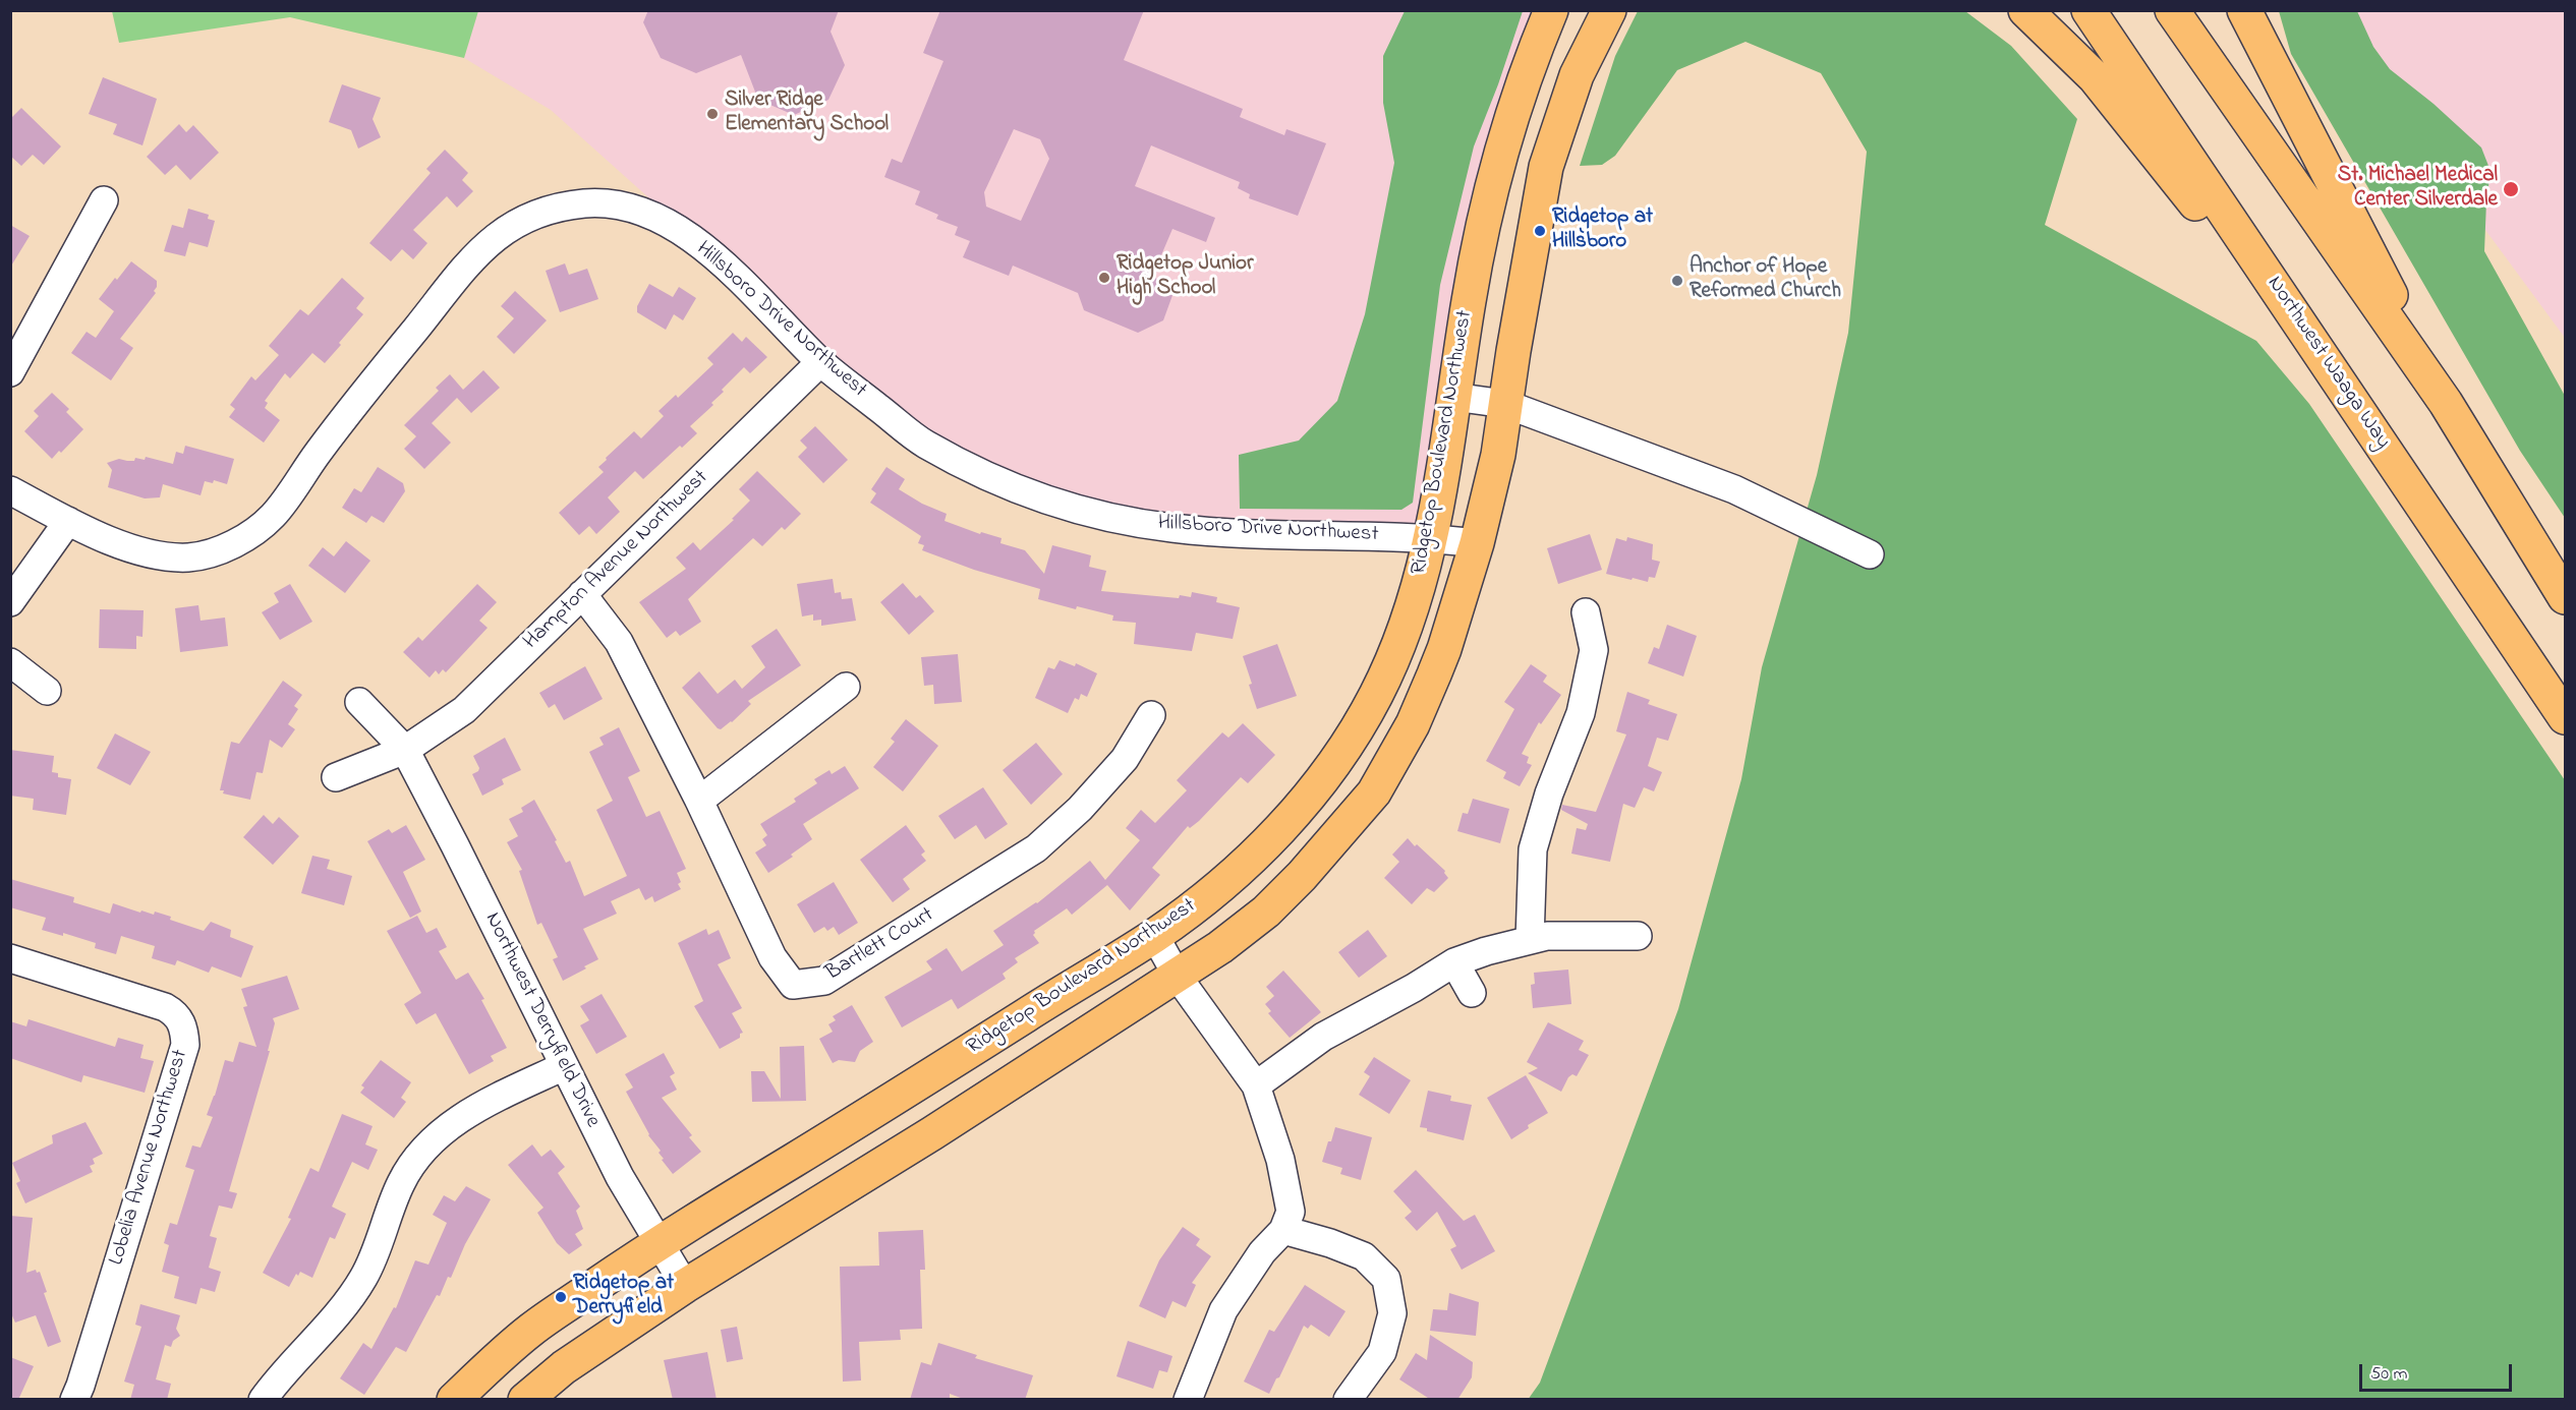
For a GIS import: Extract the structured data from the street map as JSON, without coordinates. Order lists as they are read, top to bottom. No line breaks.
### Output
{"streets":{"main road":["Northwest Waaga Way","Ridgetop Boulevard Northwest"],"street":["Hillsboro Drive Northwest","Hampton Avenue Northwest","Bartlett Court","Northwest Derryfield Drive","Lobelia Avenue Northwest"]},"crossings":[["Hillsboro Drive Northwest","Ridgetop Boulevard Northwest"],["Hillsboro Drive Northwest","Hampton Avenue Northwest"],["Ridgetop Boulevard Northwest","Northwest Derryfield Drive"],["Hampton Avenue Northwest","Bartlett Court"],["Hampton Avenue Northwest","Northwest Derryfield Drive"]],"places":["Silver Ridge Elementary School","St. Michael Medical Center Silverdale","Ridgetop at Hillsboro","Ridgetop Junior High School","Anchor of Hope Reformed Church","Ridgetop at Derryfield"],"scale_bar":"50 m"}
